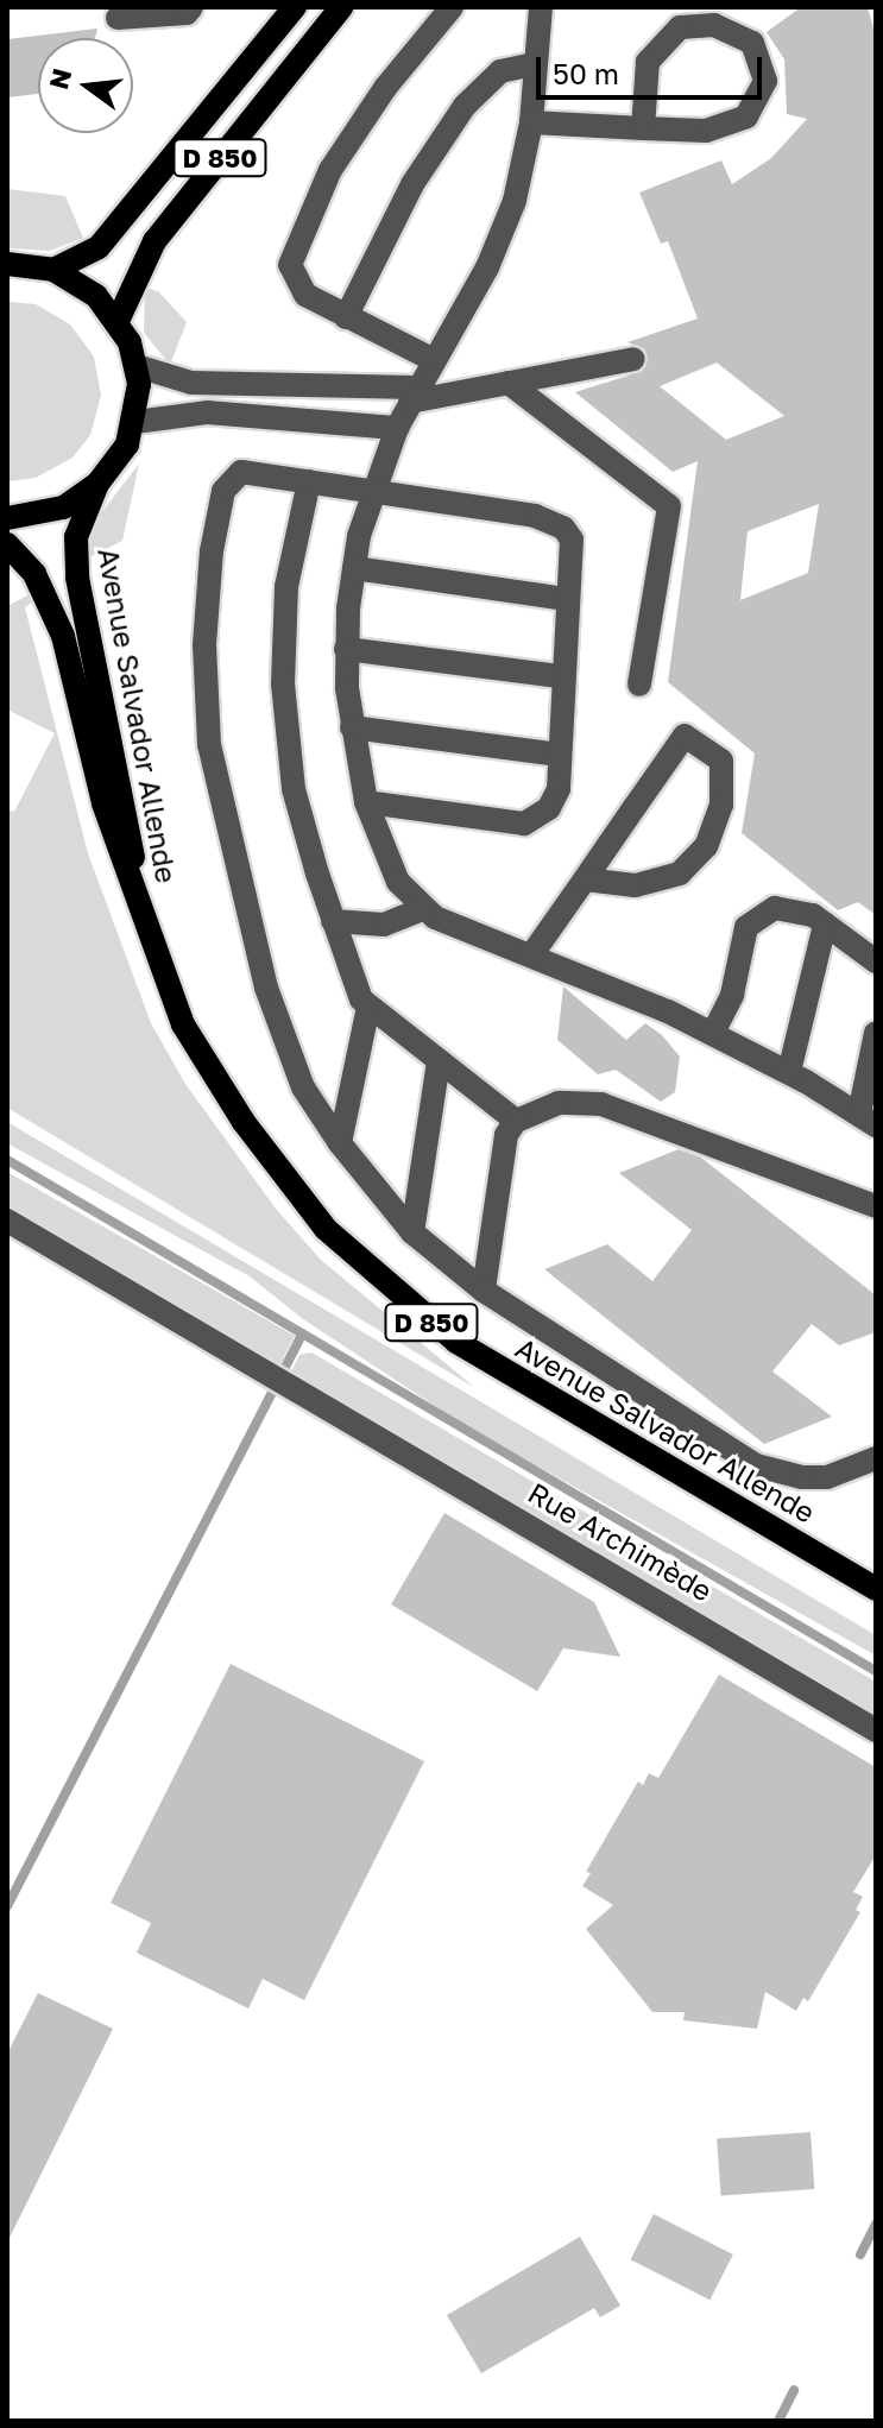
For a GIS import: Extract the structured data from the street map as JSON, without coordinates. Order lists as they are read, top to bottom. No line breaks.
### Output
{"streets":{"main road":["D 850","Avenue Salvador Allende"],"street":["Rue Archimède"]},"scale_bar":"50 m","north":"left"}
